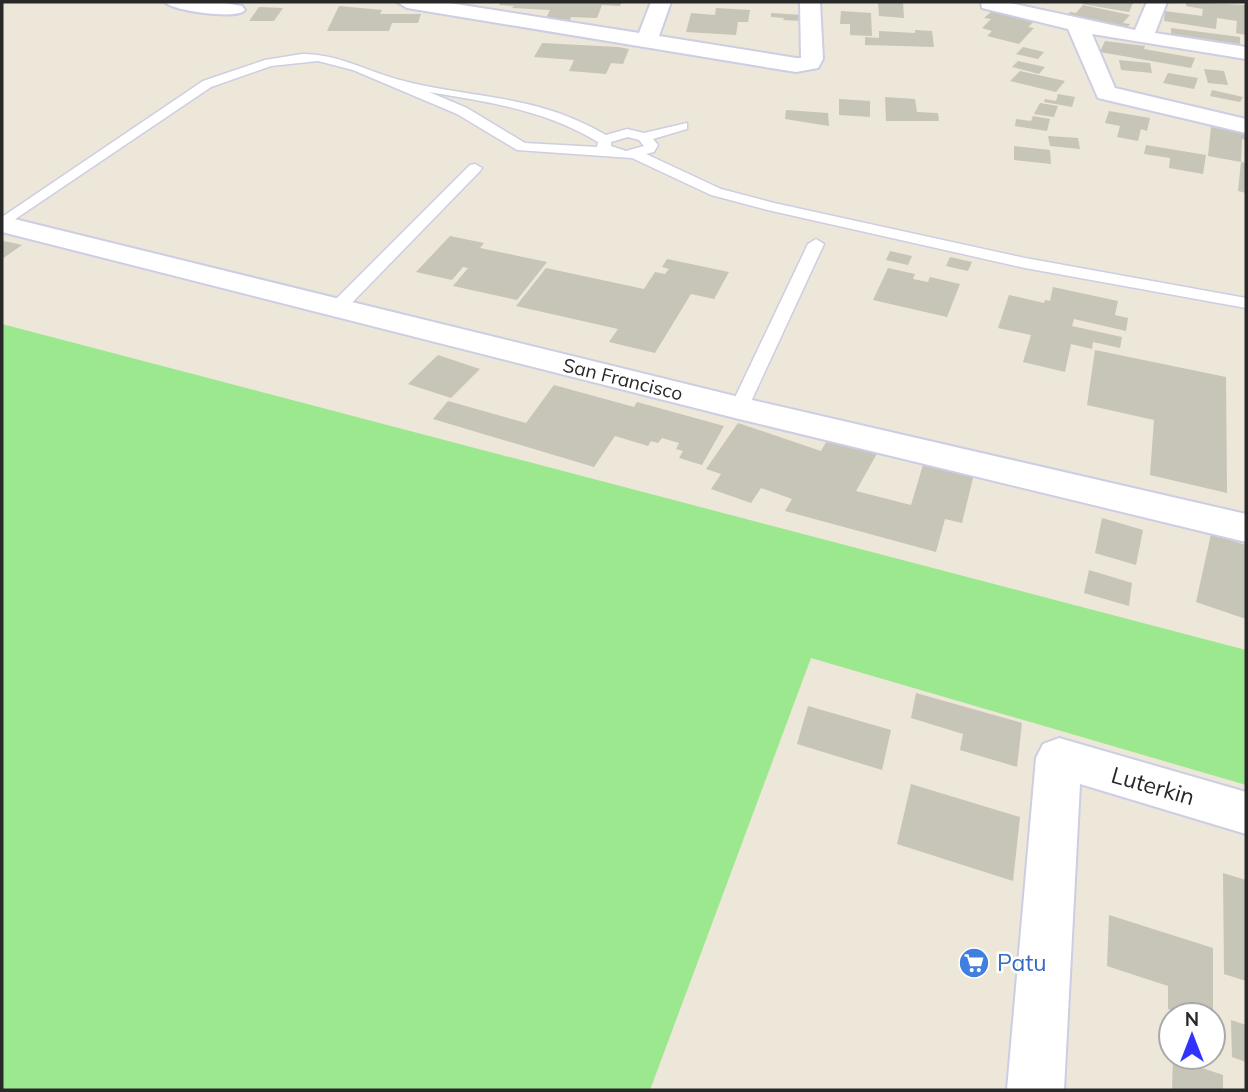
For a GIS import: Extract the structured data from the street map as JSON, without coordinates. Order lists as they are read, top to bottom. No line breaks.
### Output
{"streets":{"street":["San Francisco","Luterkin"]},"places":{"supermarket":["Patu"]},"north":"top"}
